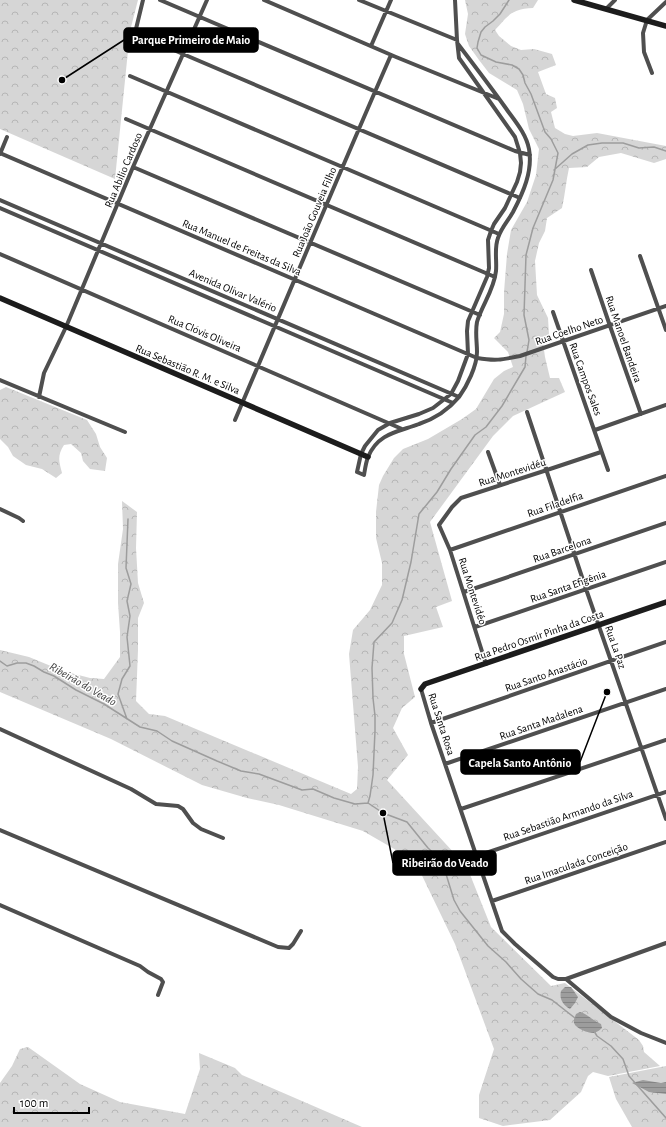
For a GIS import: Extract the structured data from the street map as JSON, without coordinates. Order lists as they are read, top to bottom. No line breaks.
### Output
{"streets":{"street":["Rua Abilio Cardoso","Rua João Gouveia Filho","Rua Manuel de Freitas da Silva","Avenida Olivar Valério","Rua Coelho Neto","Rua Clóvis Oliveira","Rua Manoel Bandeira","Rua Sebastião R. M. e Silva","Rua Campos Sales","Rua Montevidéu","Rua Filadelfia","Rua Barcelona","Rua Santa Efigênia","Rua Montevidéo","Rua Pedro Osmir Pinha da Costa","Rua La Paz","Rua Santo Anastácio","Rua Santa Madalena","Rua Santa Rosa","Rua Sebastião Armando da Silva","Rua Imaculada Conceição"]},"crossings":[["Rua Abilio Cardoso","Rua Manuel de Freitas da Silva"],["Rua Abilio Cardoso","Avenida Olivar Valério"],["Rua Abilio Cardoso","Rua Clóvis Oliveira"],["Rua Abilio Cardoso","Rua Sebastião R. M. e Silva"],["Rua João Gouveia Filho","Rua Manuel de Freitas da Silva"],["Rua João Gouveia Filho","Avenida Olivar Valério"],["Rua João Gouveia Filho","Rua Clóvis Oliveira"],["Rua João Gouveia Filho","Rua Sebastião R. M. e Silva"],["Rua Manuel de Freitas da Silva","Rua Coelho Neto"],["Rua Coelho Neto","Rua Manoel Bandeira"],["Rua Coelho Neto","Rua Campos Sales"],["Rua Campos Sales","Rua Montevidéu"],["Rua Montevidéu","Rua Montevidéo"],["Rua Montevidéu","Rua La Paz"],["Rua Filadelfia","Rua Montevidéo"],["Rua Filadelfia","Rua La Paz"],["Rua Barcelona","Rua Montevidéo"],["Rua Barcelona","Rua La Paz"],["Rua Santa Efigênia","Rua Montevidéo"],["Rua Santa Efigênia","Rua La Paz"],["Rua Montevidéo","Rua Pedro Osmir Pinha da Costa"],["Rua Pedro Osmir Pinha da Costa","Rua La Paz"],["Rua Pedro Osmir Pinha da Costa","Rua Santa Rosa"],["Rua La Paz","Rua Santo Anastácio"],["Rua La Paz","Rua Santa Madalena"],["Rua La Paz","Rua Sebastião Armando da Silva"],["Rua Santo Anastácio","Rua Santa Rosa"],["Rua Santa Madalena","Rua Santa Rosa"],["Rua Santa Rosa","Rua Sebastião Armando da Silva"],["Rua Santa Rosa","Rua Imaculada Conceição"]],"water":["Ribeirão do Veado"],"places":["Parque Primeiro de Maio","Capela Santo Antônio","Ribeirão do Veado"],"scale_bar":"100 m"}
